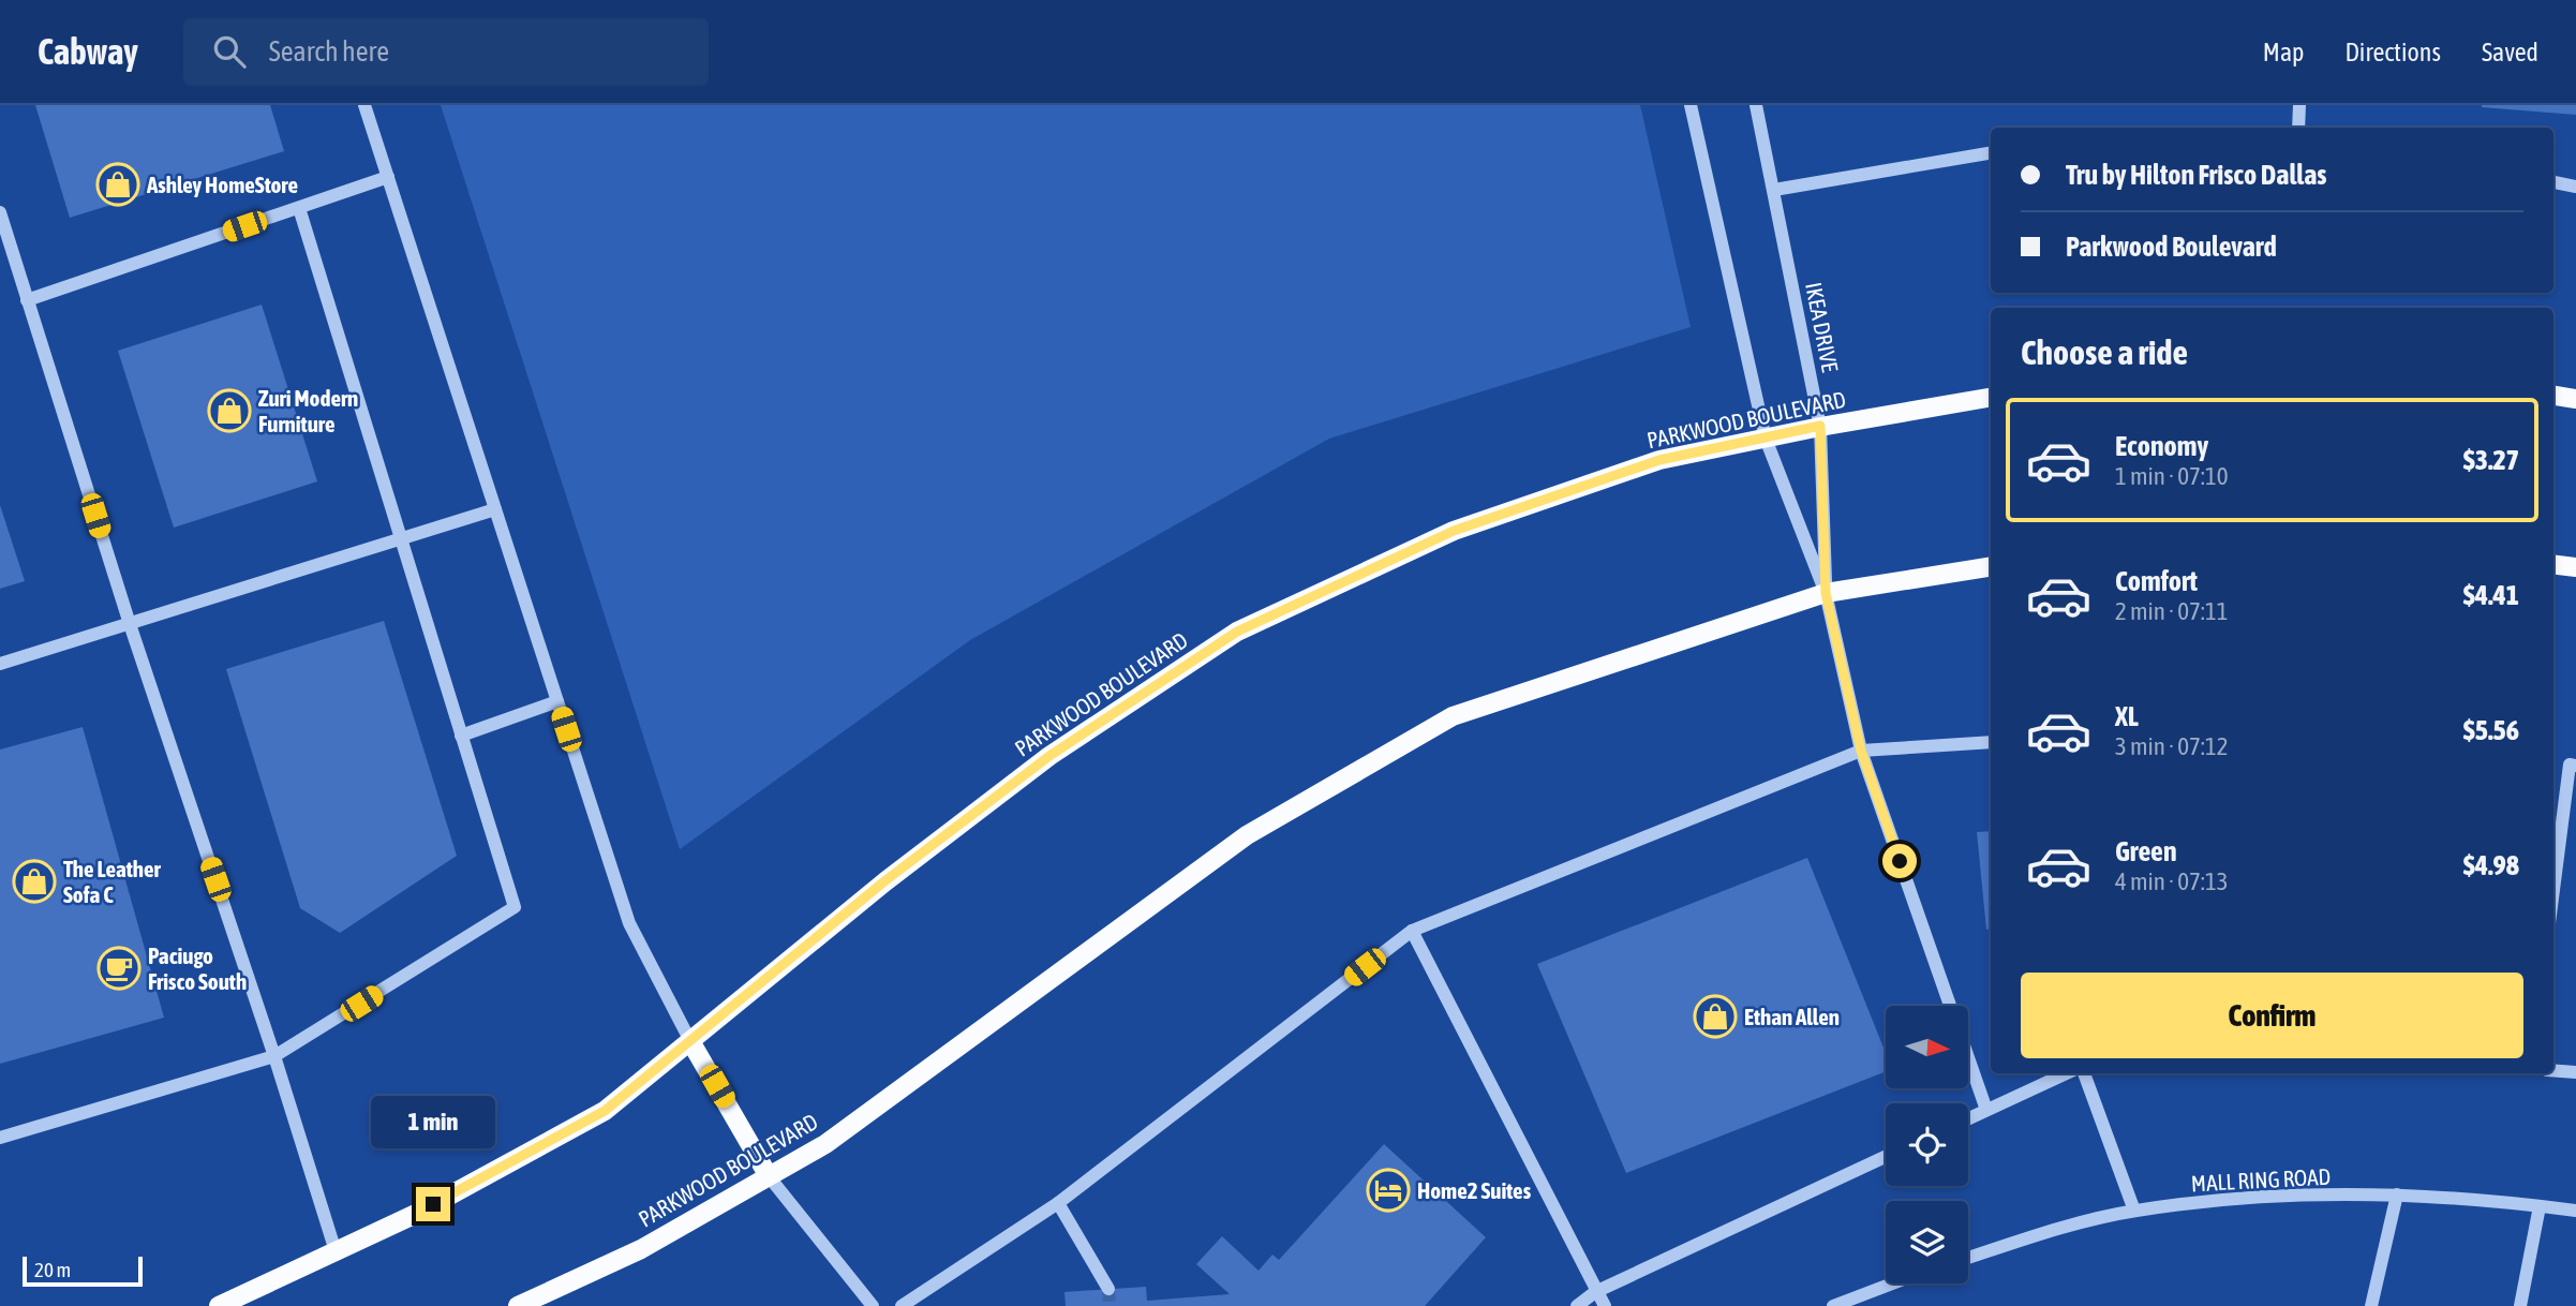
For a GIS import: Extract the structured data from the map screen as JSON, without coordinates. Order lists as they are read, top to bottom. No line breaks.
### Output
{"streets":{"main road":["PARKWOOD BOULEVARD"],"street":["IKEA DRIVE","MALL RING ROAD"]},"crossings":[["IKEA DRIVE","PARKWOOD BOULEVARD"]],"places":{"shop":["Ashley HomeStore","Zuri Modern Furniture","The Leather Sofa C","Ethan Allen"],"cafe":["Paciugo Frisco South"],"hotel":["Home2 Suites"]},"scale_bar":"20 m","north":"right","page":{"header":"Cabway","search":"Search here","nav":["Map","Directions","Saved"],"banner":["Tru by Hilton Frisco Dallas","Parkwood Boulevard"],"heading":"Choose a ride","list":[{"name":"Economy","note":"1 min · 07:10","value":"$3.27"},{"name":"Comfort","note":"2 min · 07:11","value":"$4.41"},{"name":"XL","note":"3 min · 07:12","value":"$5.56"},{"name":"Green","note":"4 min · 07:13","value":"$4.98"}],"buttons":"Confirm","bubble":"1 min","scale":"20 m"}}
